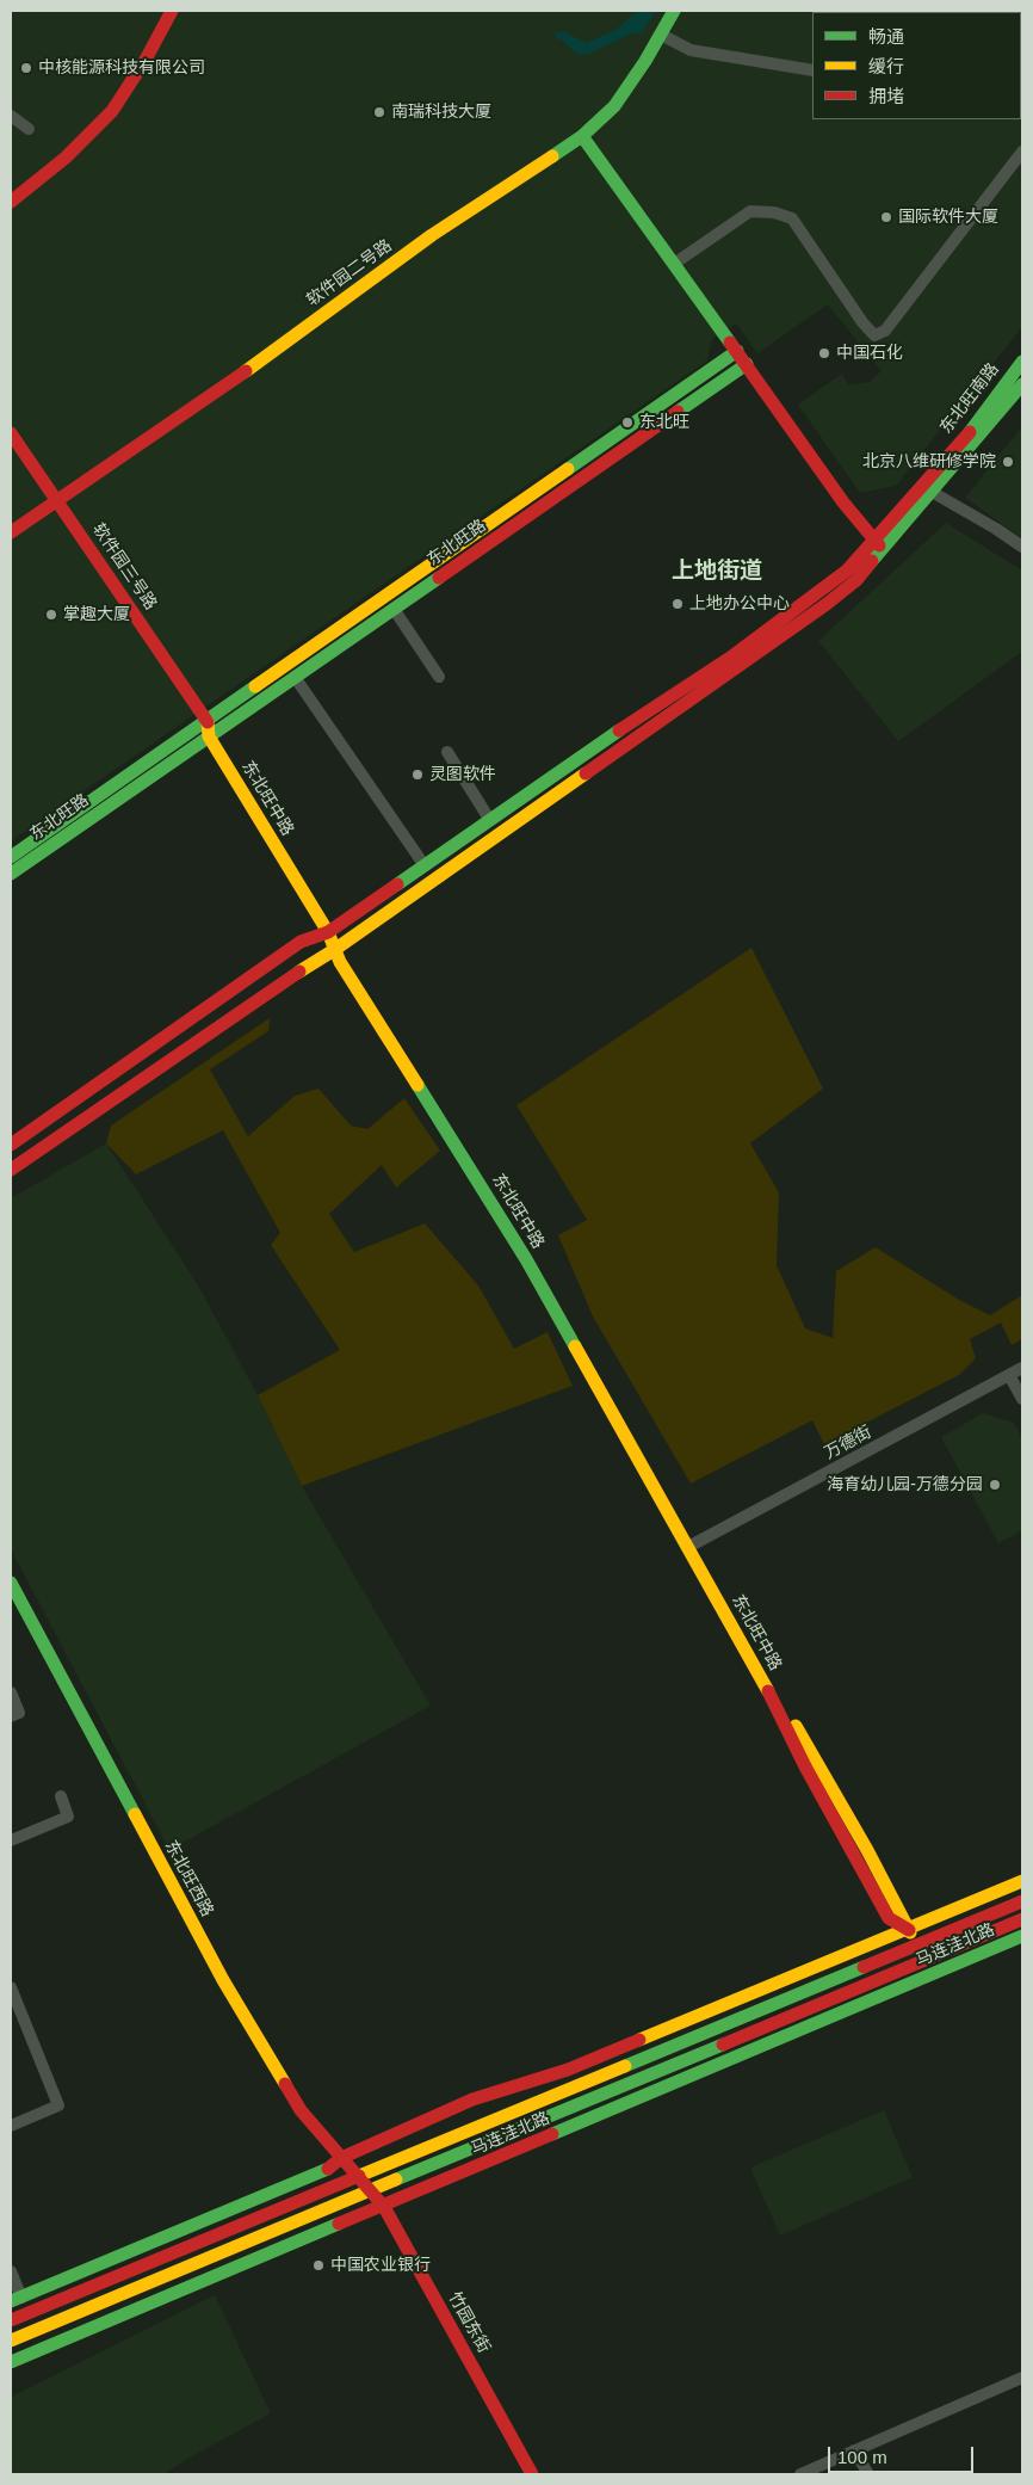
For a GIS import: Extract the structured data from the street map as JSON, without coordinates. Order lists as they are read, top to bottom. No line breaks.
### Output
{"streets":{"street":["软件园二号路","东北旺南路","东北旺路","软件园三号路","东北旺中路","万德街","东北旺西路","马连洼北路","竹园东街"]},"crossings":[["软件园二号路","软件园三号路"],["东北旺路","软件园三号路"],["东北旺路","东北旺中路"],["东北旺中路","万德街"],["东北旺中路","马连洼北路"],["东北旺西路","马连洼北路"],["东北旺西路","竹园东街"],["马连洼北路","竹园东街"]],"districts":["上地街道"],"places":["中核能源科技有限公司","南瑞科技大厦","国际软件大厦","中国石化","东北旺","北京八维研修学院","上地办公中心","掌趣大厦","灵图软件","海育幼儿园-万德分园","中国农业银行"],"legend":["畅通","缓行","拥堵"],"scale_bar":"100 m"}
